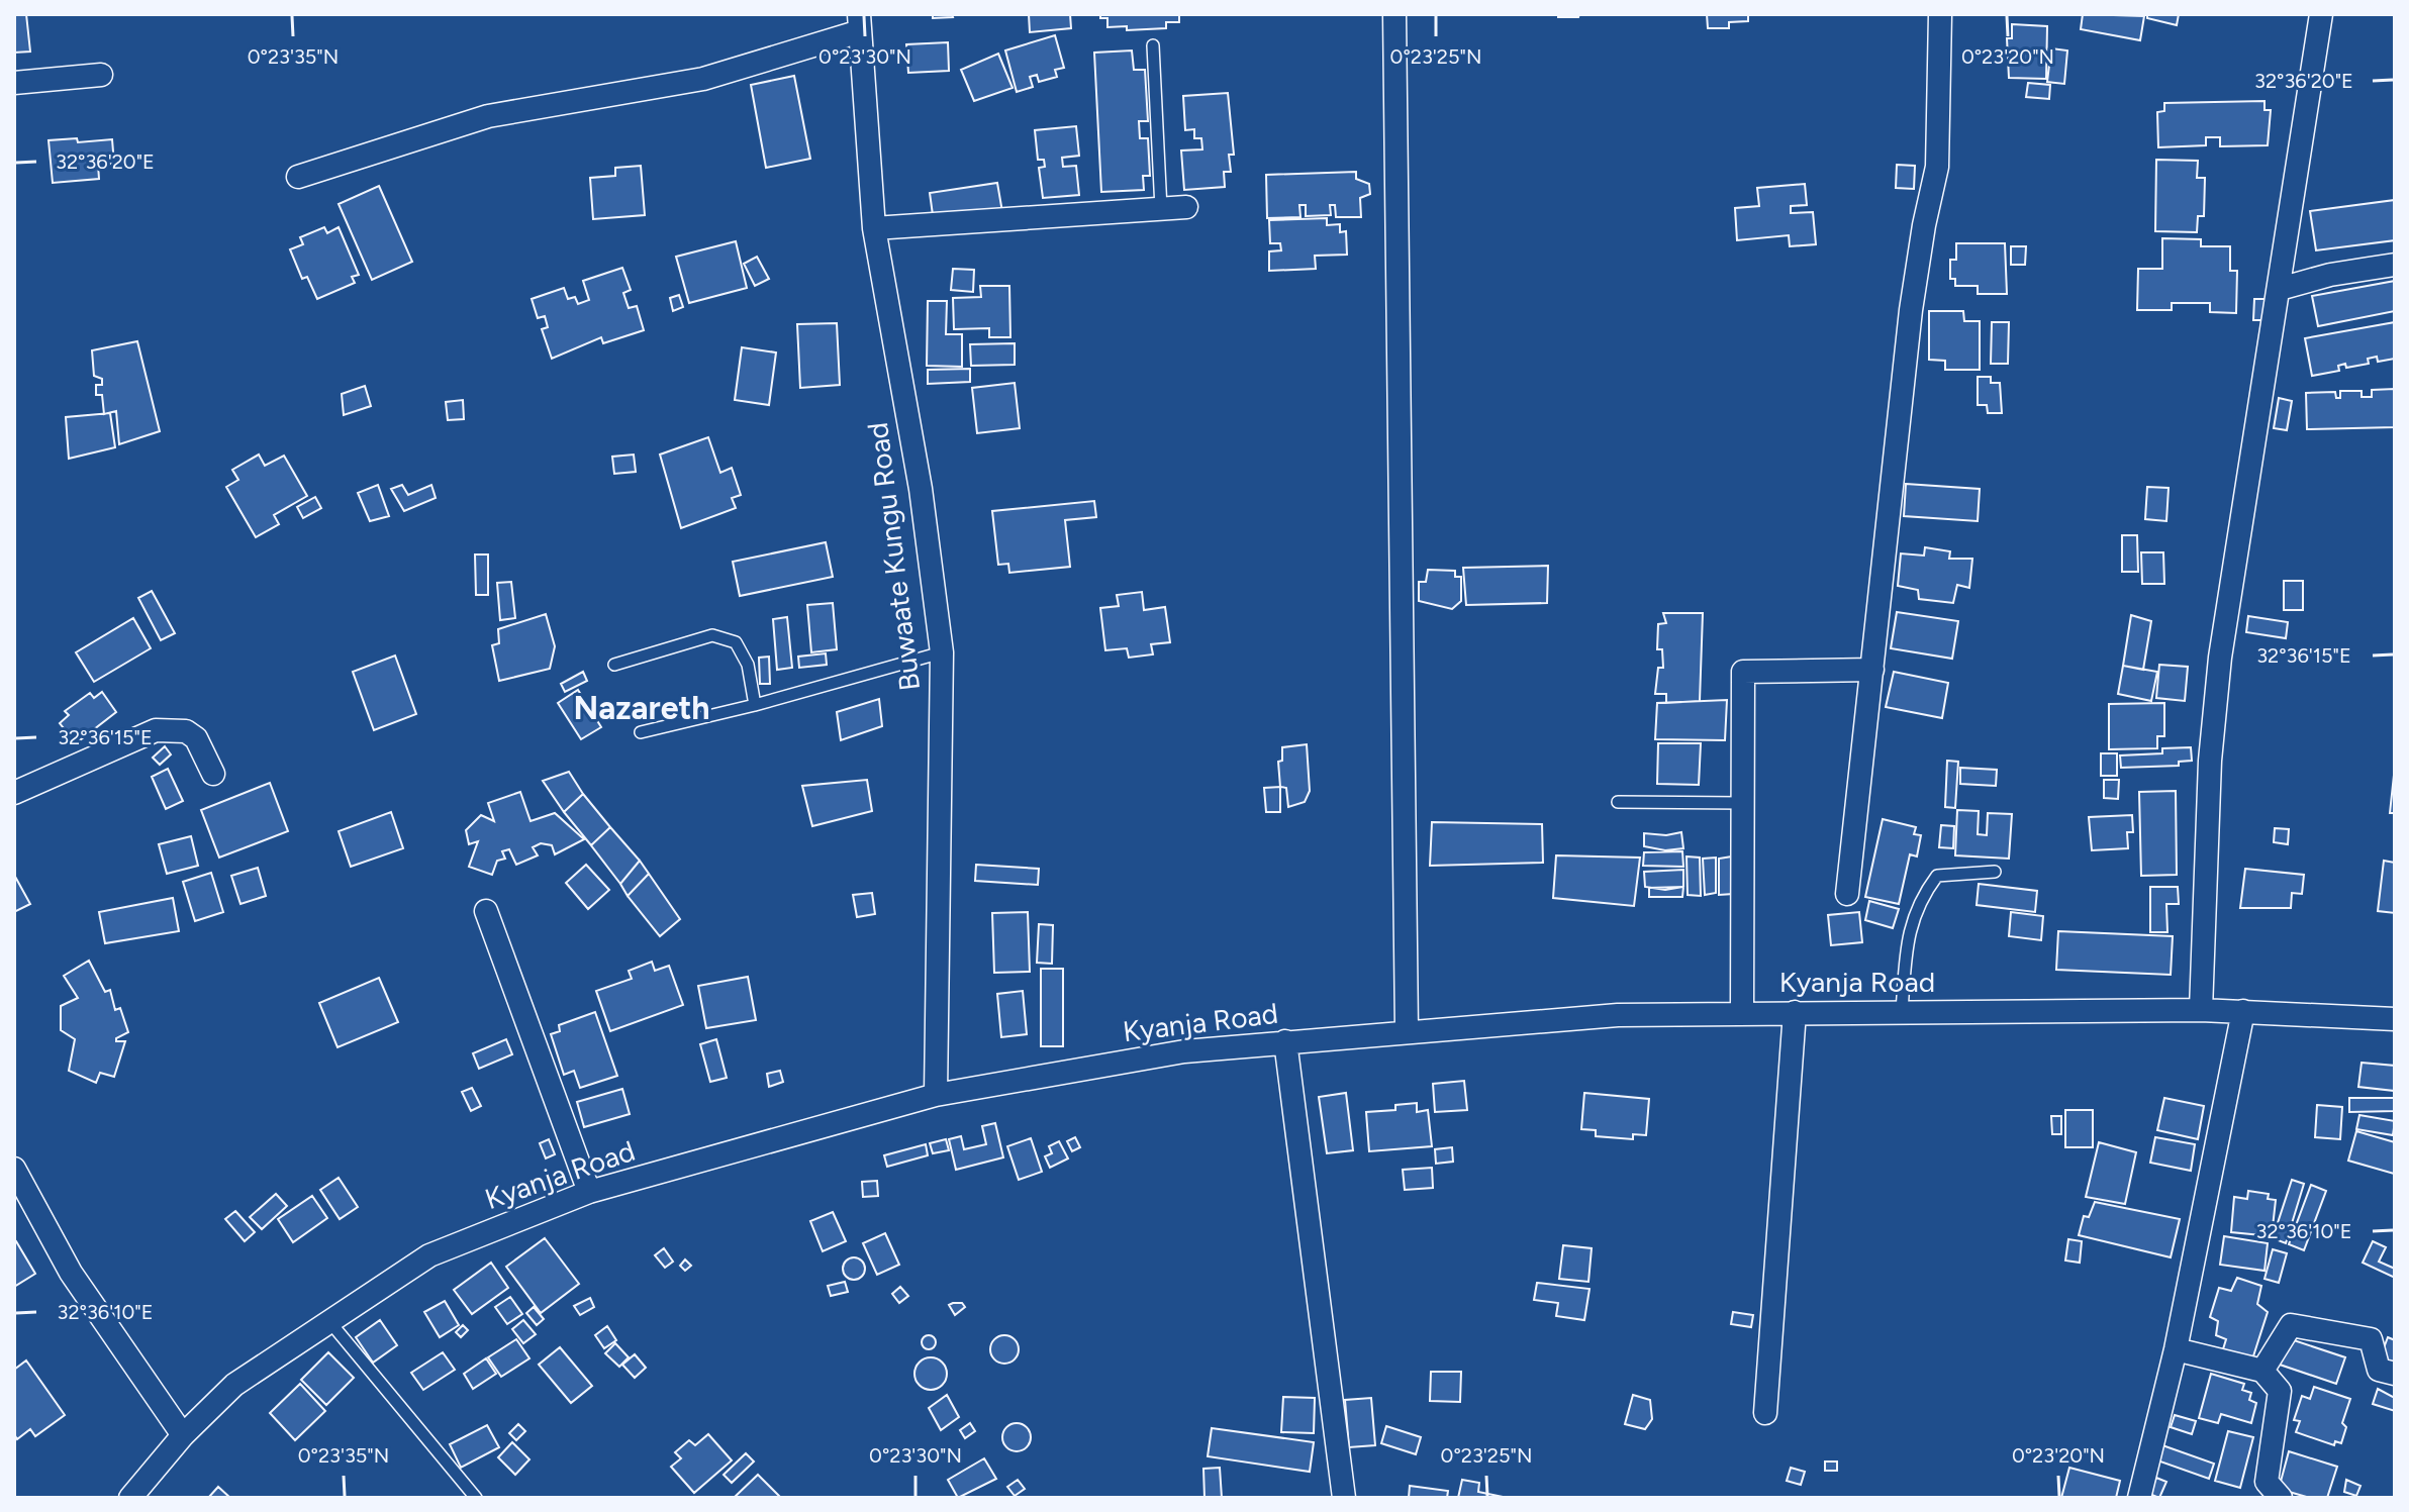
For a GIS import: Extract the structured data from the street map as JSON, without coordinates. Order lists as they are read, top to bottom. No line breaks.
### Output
{"streets":{"street":["Buwaate Kungu Road","Kyanja Road"]},"crossings":[["Buwaate Kungu Road","Kyanja Road"]],"districts":["Nazareth"],"coordinates":["0°23'35\"N","0°23'30\"N","0°23'25\"N","0°23'20\"N","32°36'20\"E","32°36'15\"E","32°36'10\"E"]}
